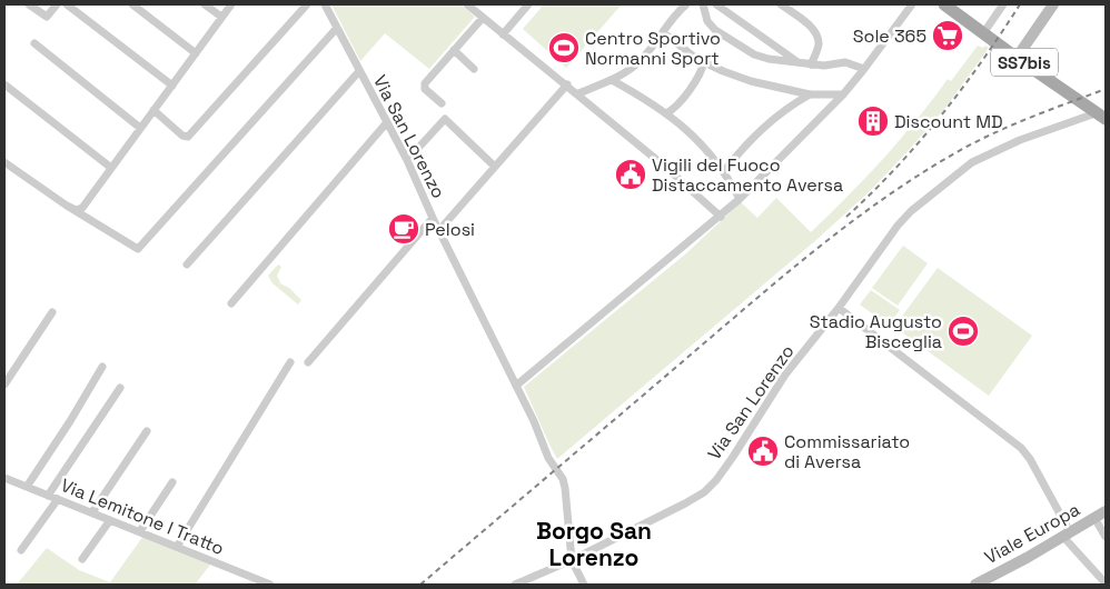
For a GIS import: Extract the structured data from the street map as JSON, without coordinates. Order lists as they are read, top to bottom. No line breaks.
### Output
{"streets":{"main road":["SS7bis","Viale Europa"],"street":["Via San Lorenzo","Via Lemitone I Tratto"]},"crossings":[["SS7bis","Via San Lorenzo"]],"districts":["Borgo San Lorenzo"],"places":{"supermarket":["Sole 365"],"sports":["Centro Sportivo Normanni Sport","Stadio Augusto Bisceglia"],"building":["Discount MD"],"public building":["Vigili del Fuoco Distaccamento Aversa","Commissariato di Aversa"],"cafe":["Pelosi"]}}
